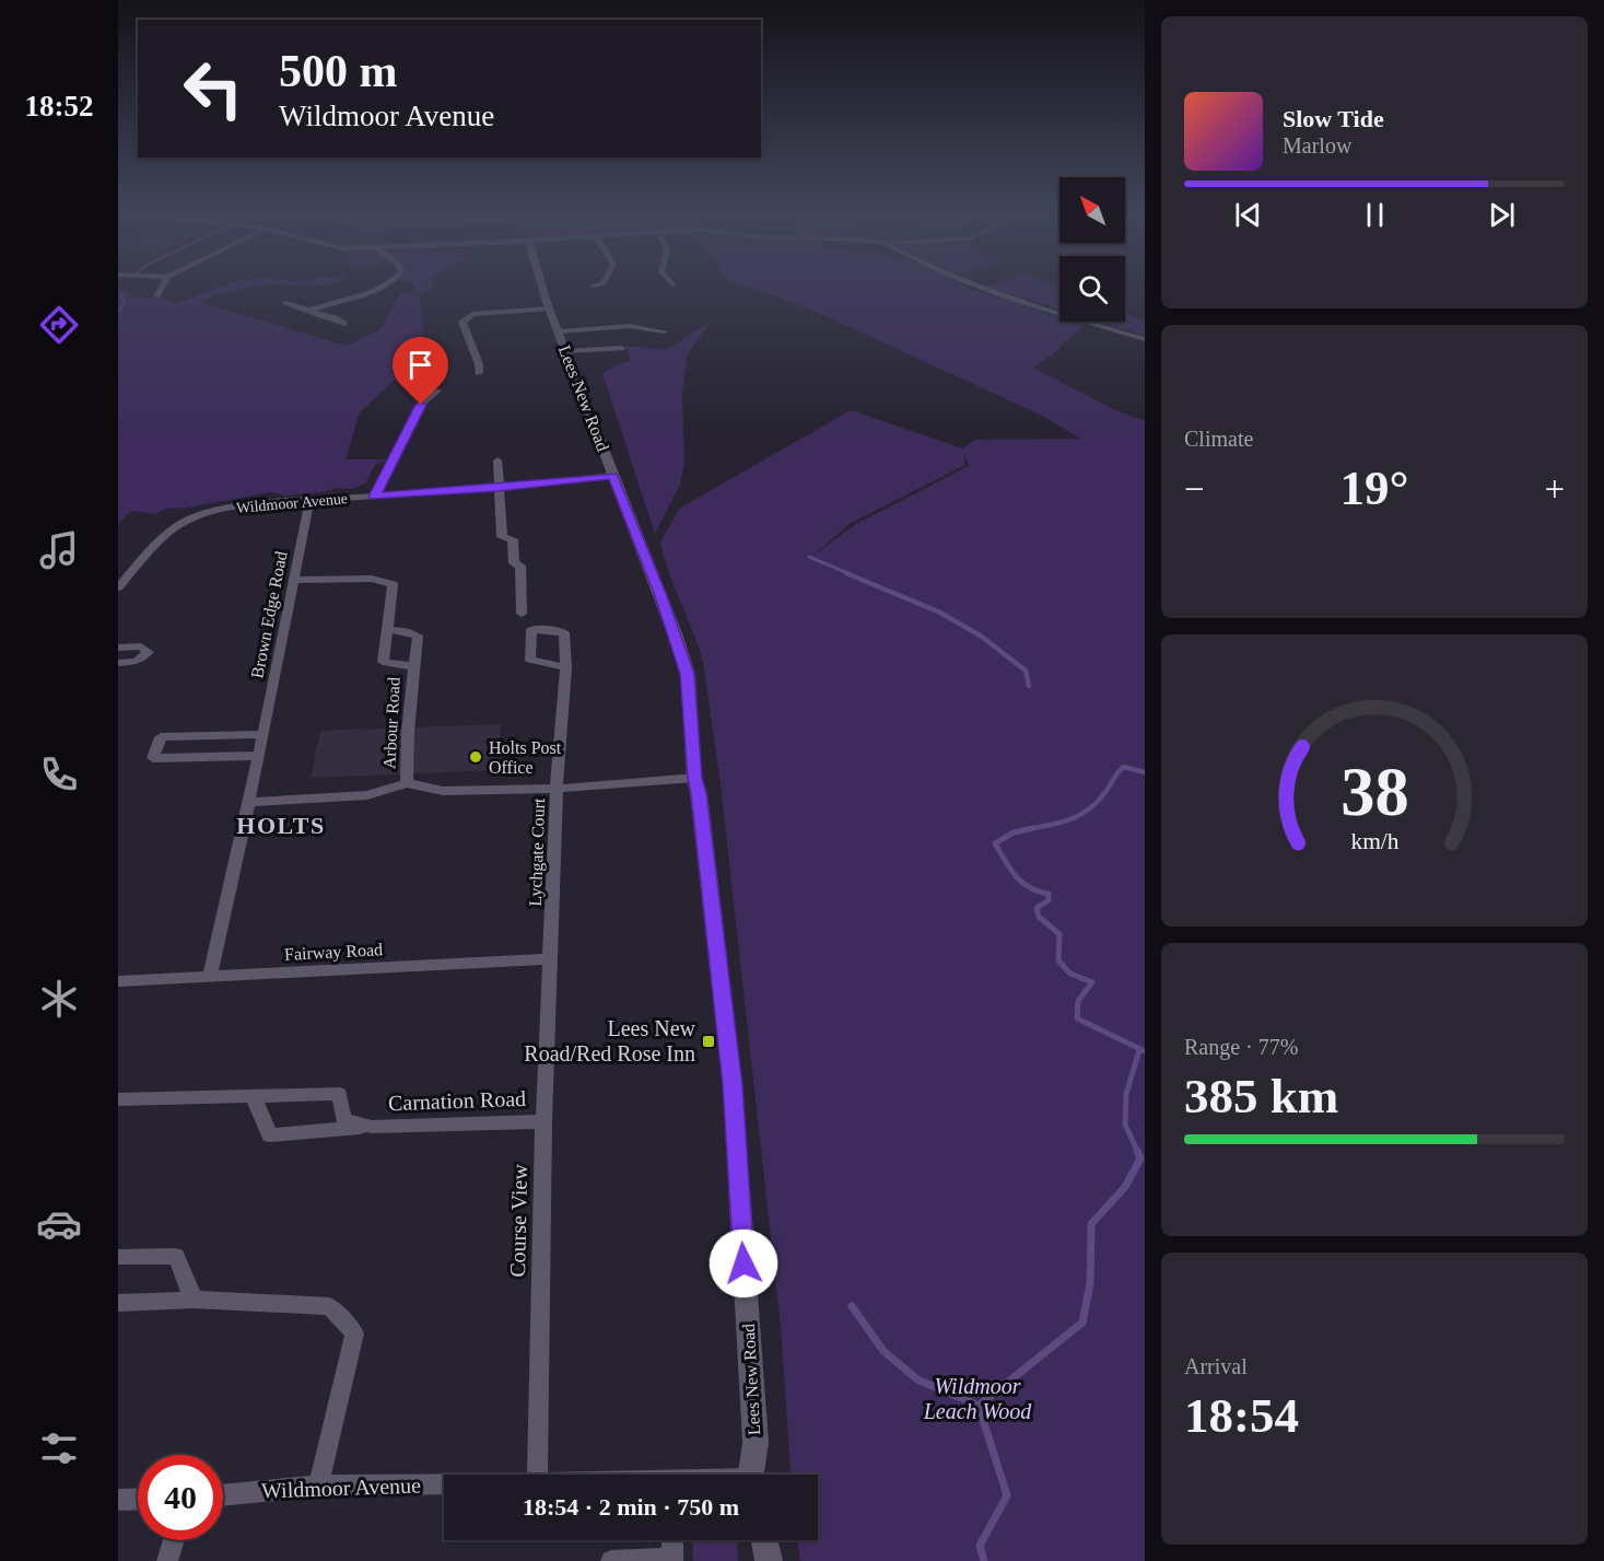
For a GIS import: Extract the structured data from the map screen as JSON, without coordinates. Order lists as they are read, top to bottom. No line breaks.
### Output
{"streets":{"street":["Lees New Road","Wildmoor Avenue","Brown Edge Road","Arbour Road","Lychgate Court","Fairway Road","Carnation Road","Course View"]},"crossings":[["Lees New Road","Wildmoor Avenue"],["Wildmoor Avenue","Brown Edge Road"],["Brown Edge Road","Arbour Road"],["Brown Edge Road","Fairway Road"],["Lychgate Court","Fairway Road"],["Lychgate Court","Course View"],["Fairway Road","Course View"],["Carnation Road","Course View"]],"districts":["HOLTS"],"parks":["Wildmoor Leach Wood"],"places":{"other":["Holts Post Office"],"transit":["Lees New Road/Red Rose Inn"]},"north":"top left","page":{"tabs":"18:52","turn":["500 m","Wildmoor Avenue"],"song":["Slow Tide","Marlow"],"tile":["Climate",["Range · 77%","385 km"],["Arrival","18:54"]],"heat":["−","19°","+"],"limit":"40","trip":"18:54 · 2 min · 750 m","gauge":["38","km/h"]}}
